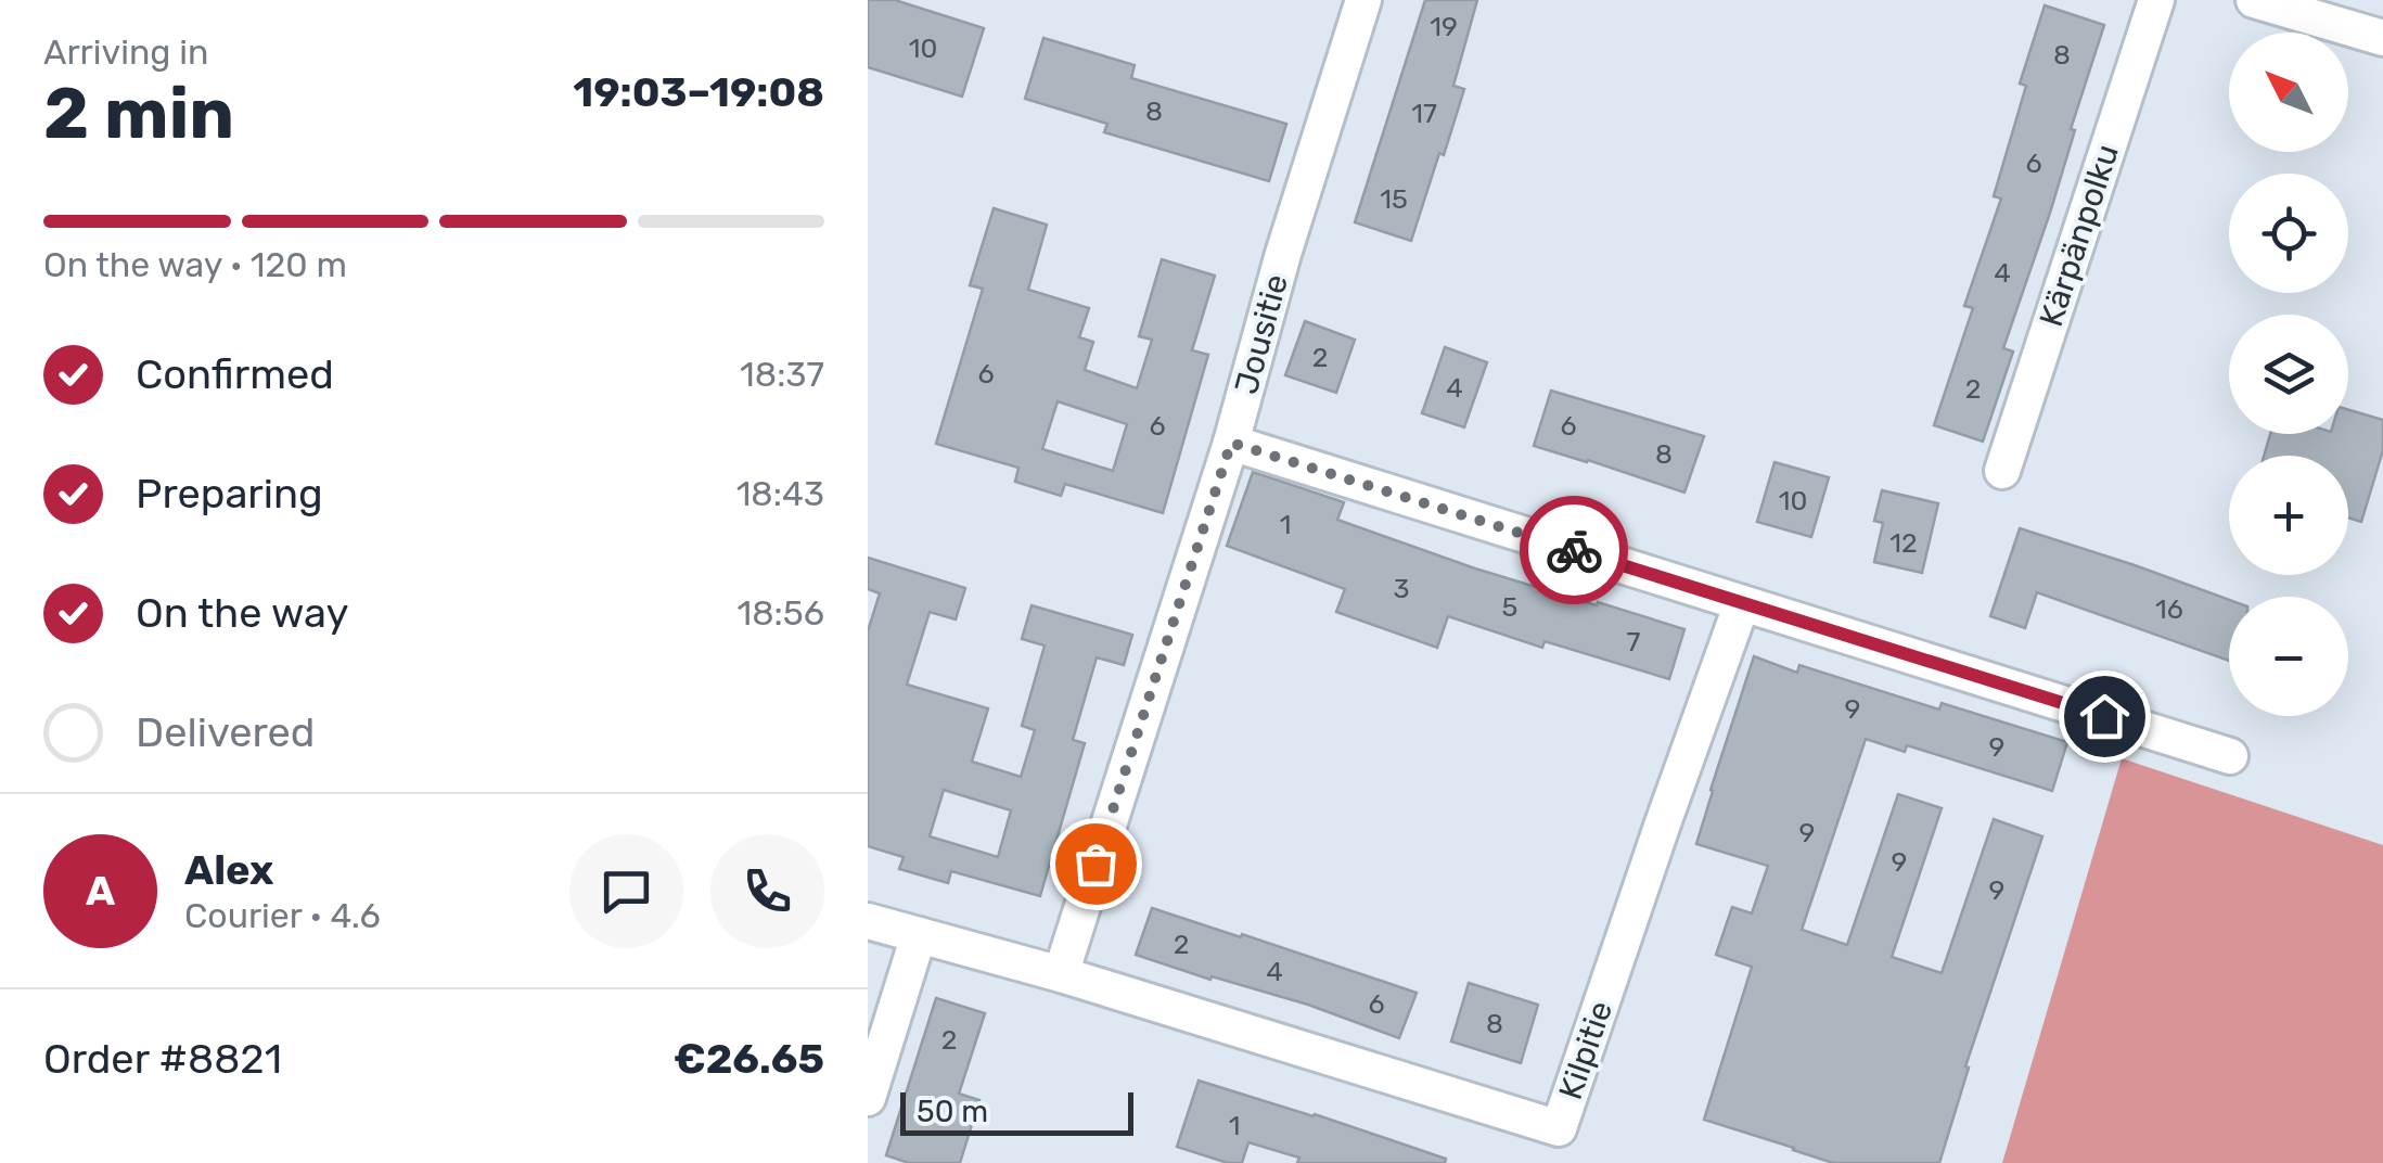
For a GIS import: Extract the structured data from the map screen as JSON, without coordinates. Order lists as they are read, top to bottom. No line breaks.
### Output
{"streets":{"street":["Kärpänpolku","Jousitie","Kilpitie"]},"crossings":[["Jousitie","Kilpitie"]],"house_numbers":["19","10","8","8","17","6","15","4","2","6","4","2","6","6","8","10","1","12","3","5","16","7","9","9","9","9","9","2","4","6","8","2","1"],"scale_bar":"50 m","north":"top left","page":{"heading":["2 min","Arriving in","19:03–19:08"],"panel":["Alex","Courier · 4.6","Order #8821","€26.65"],"map_buttons":["+","−"],"bar":"On the way · 120 m","list":[["Confirmed","18:37"],["Preparing","18:43"],["On the way","18:56"],"Delivered"],"round":"A","scale":"50 m"}}
